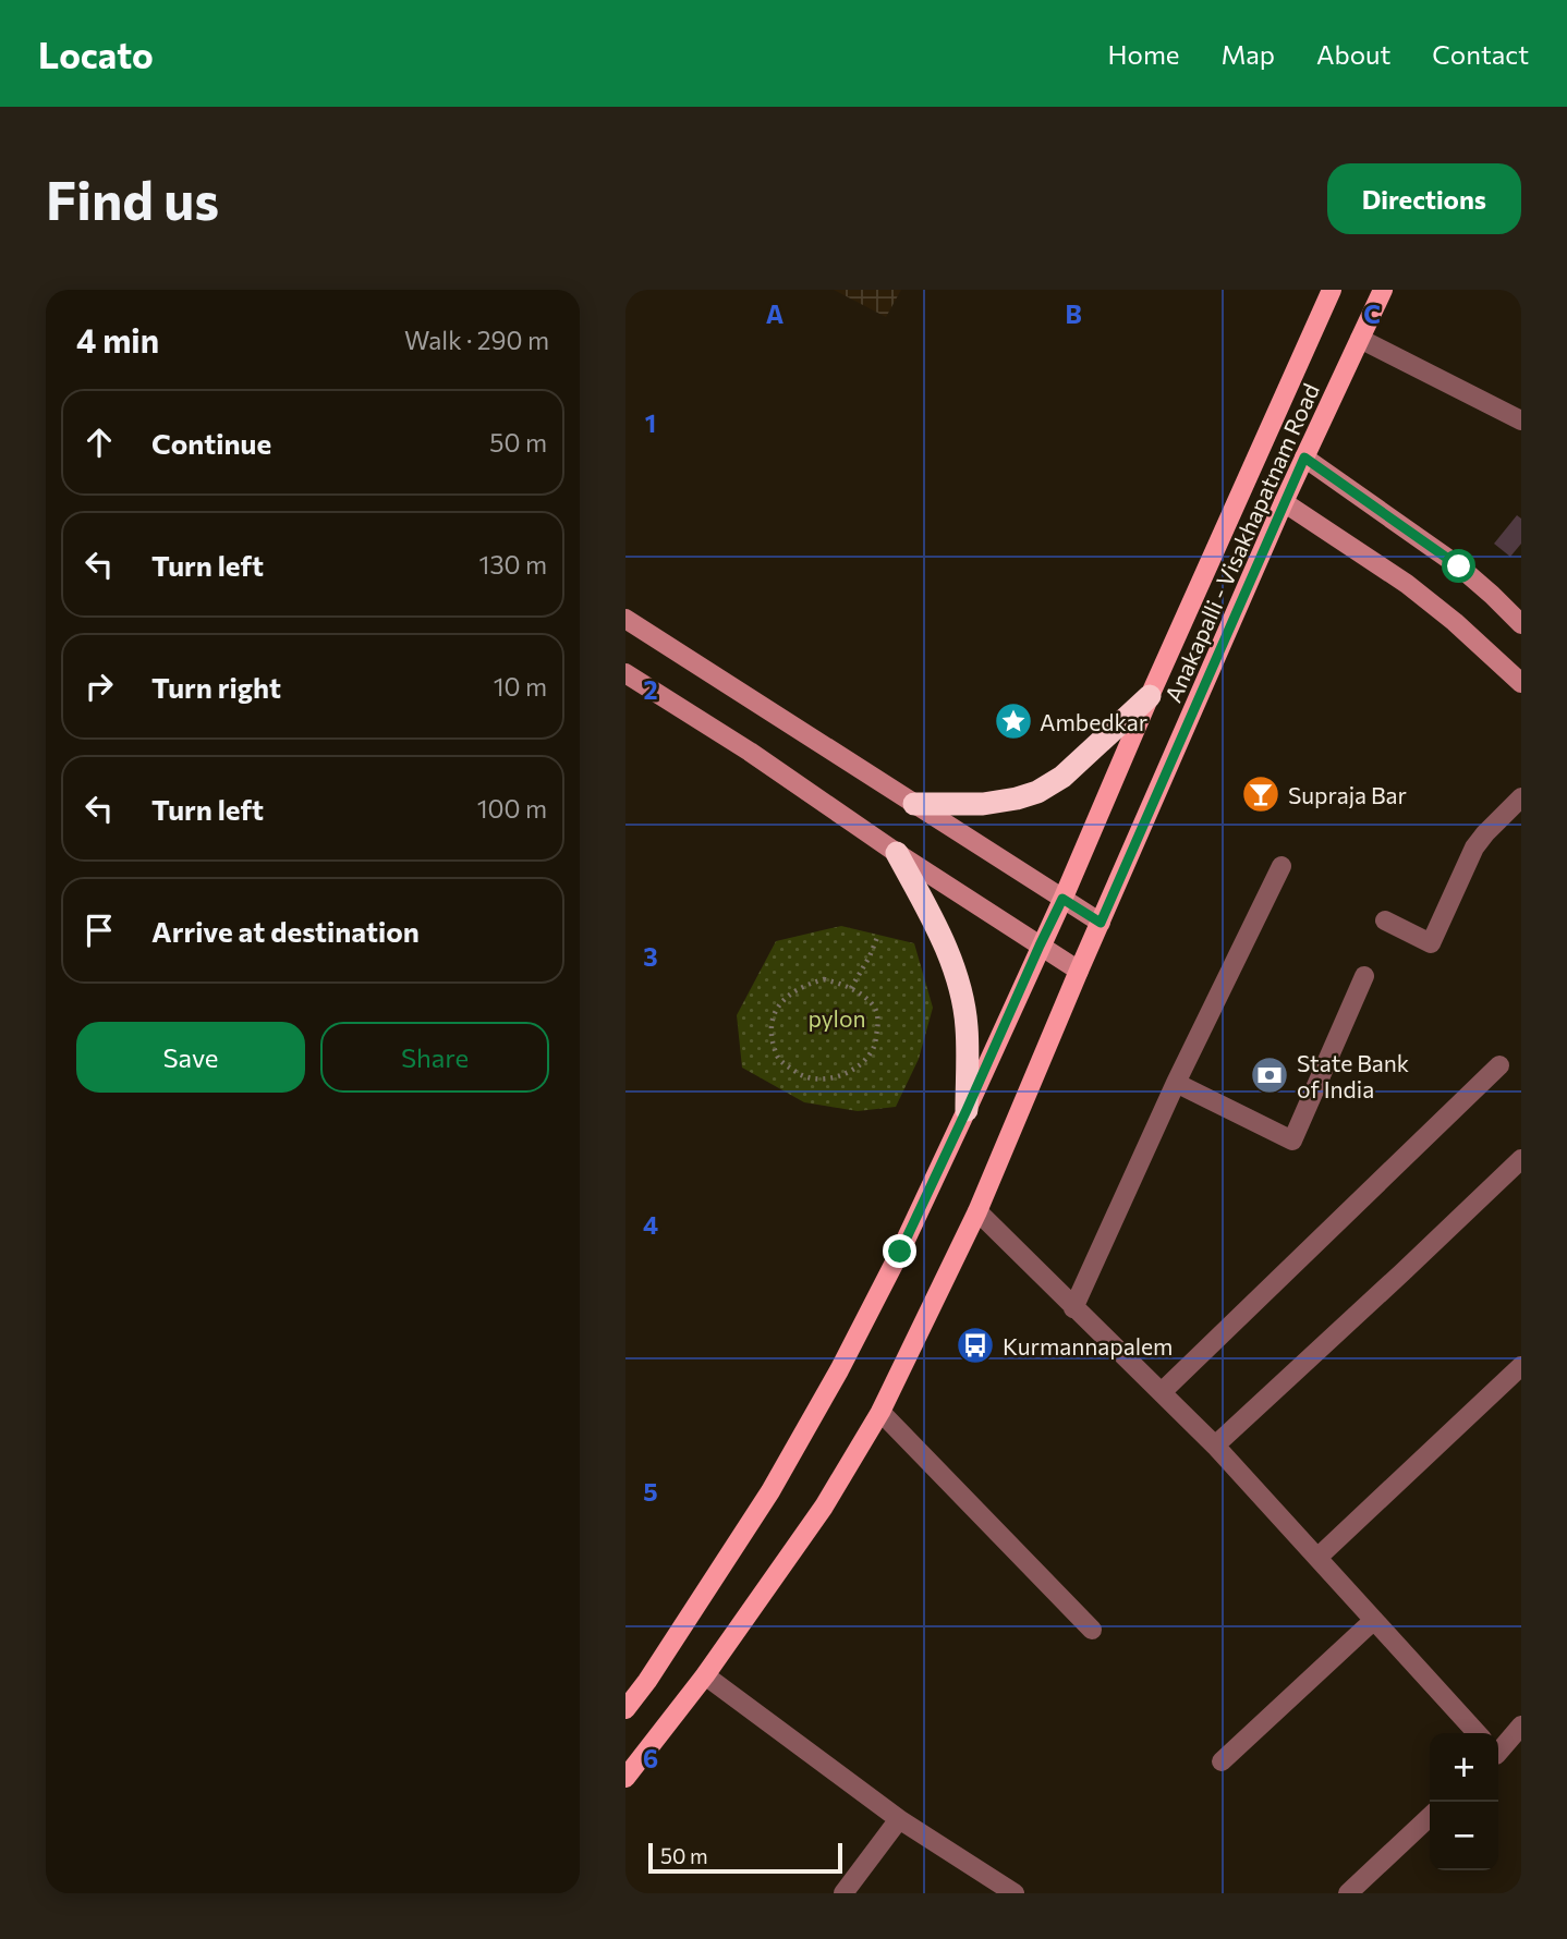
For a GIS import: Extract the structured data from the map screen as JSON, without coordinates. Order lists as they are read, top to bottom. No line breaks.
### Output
{"streets":{"main road":["Anakapalli - Visakhapatnam Road"]},"parks":["pylon"],"places":{"place":["Ambedkar"],"bar":["Supraja Bar"],"bank":["State Bank of India"],"bus stop":["Kurmannapalem"]},"scale_bar":"50 m","page":{"header":"Locato","nav":["Home","Map","About","Contact"],"buttons":["Directions",["Save","Share"]],"title":"Find us","heading":["4 min","Walk · 290 m"],"list":[["Continue","50 m"],["Turn left","130 m"],["Turn right","10 m"],["Turn left","100 m"],"Arrive at destination"],"map_buttons":["+","−"],"scale":"50 m"},"grid":{"columns":["A","B","C"],"rows":["1","2","3","4","5","6"]}}
